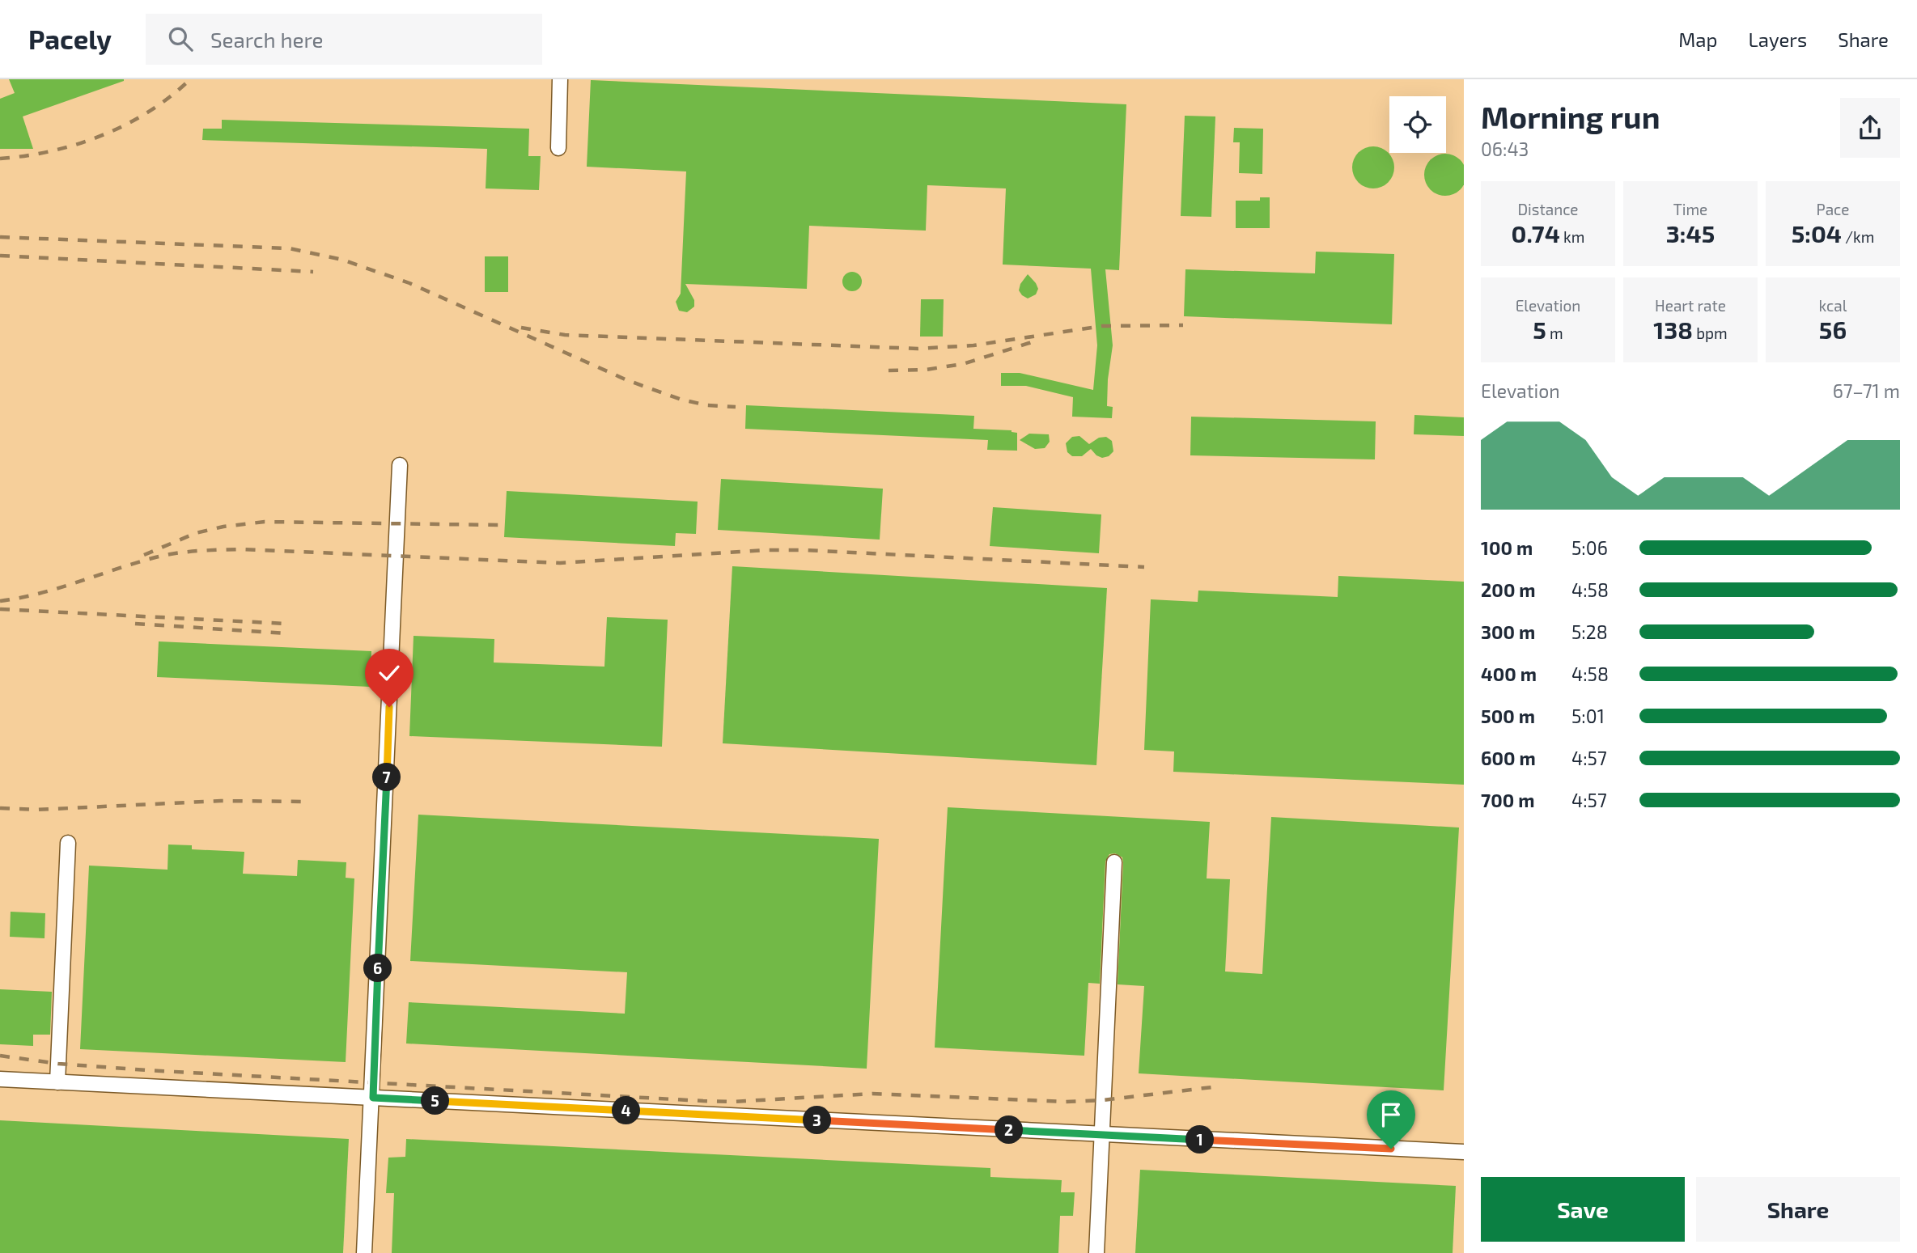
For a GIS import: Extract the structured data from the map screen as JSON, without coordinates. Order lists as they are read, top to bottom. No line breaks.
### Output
{"page":{"header":"Pacely","search":"Search here","nav":["Map","Layers","Share"],"heading":["Morning run","06:43"],"stats":[["Distance","0.74 km"],["Time","3:45"],["Pace","5:04 /km"],["Elevation","5 m"],["Heart rate","138 bpm"],["kcal","56"]],"chart":["Elevation","67–71 m"],"list":[{"name":"100 m","note":"5:06"},{"name":"200 m","note":"4:58"},{"name":"300 m","note":"5:28"},{"name":"400 m","note":"4:58"},{"name":"500 m","note":"5:01"},{"name":"600 m","note":"4:57"},{"name":"700 m","note":"4:57"}],"pins":["7","6","5","4","3","2","1"],"buttons":["Save","Share"]}}
